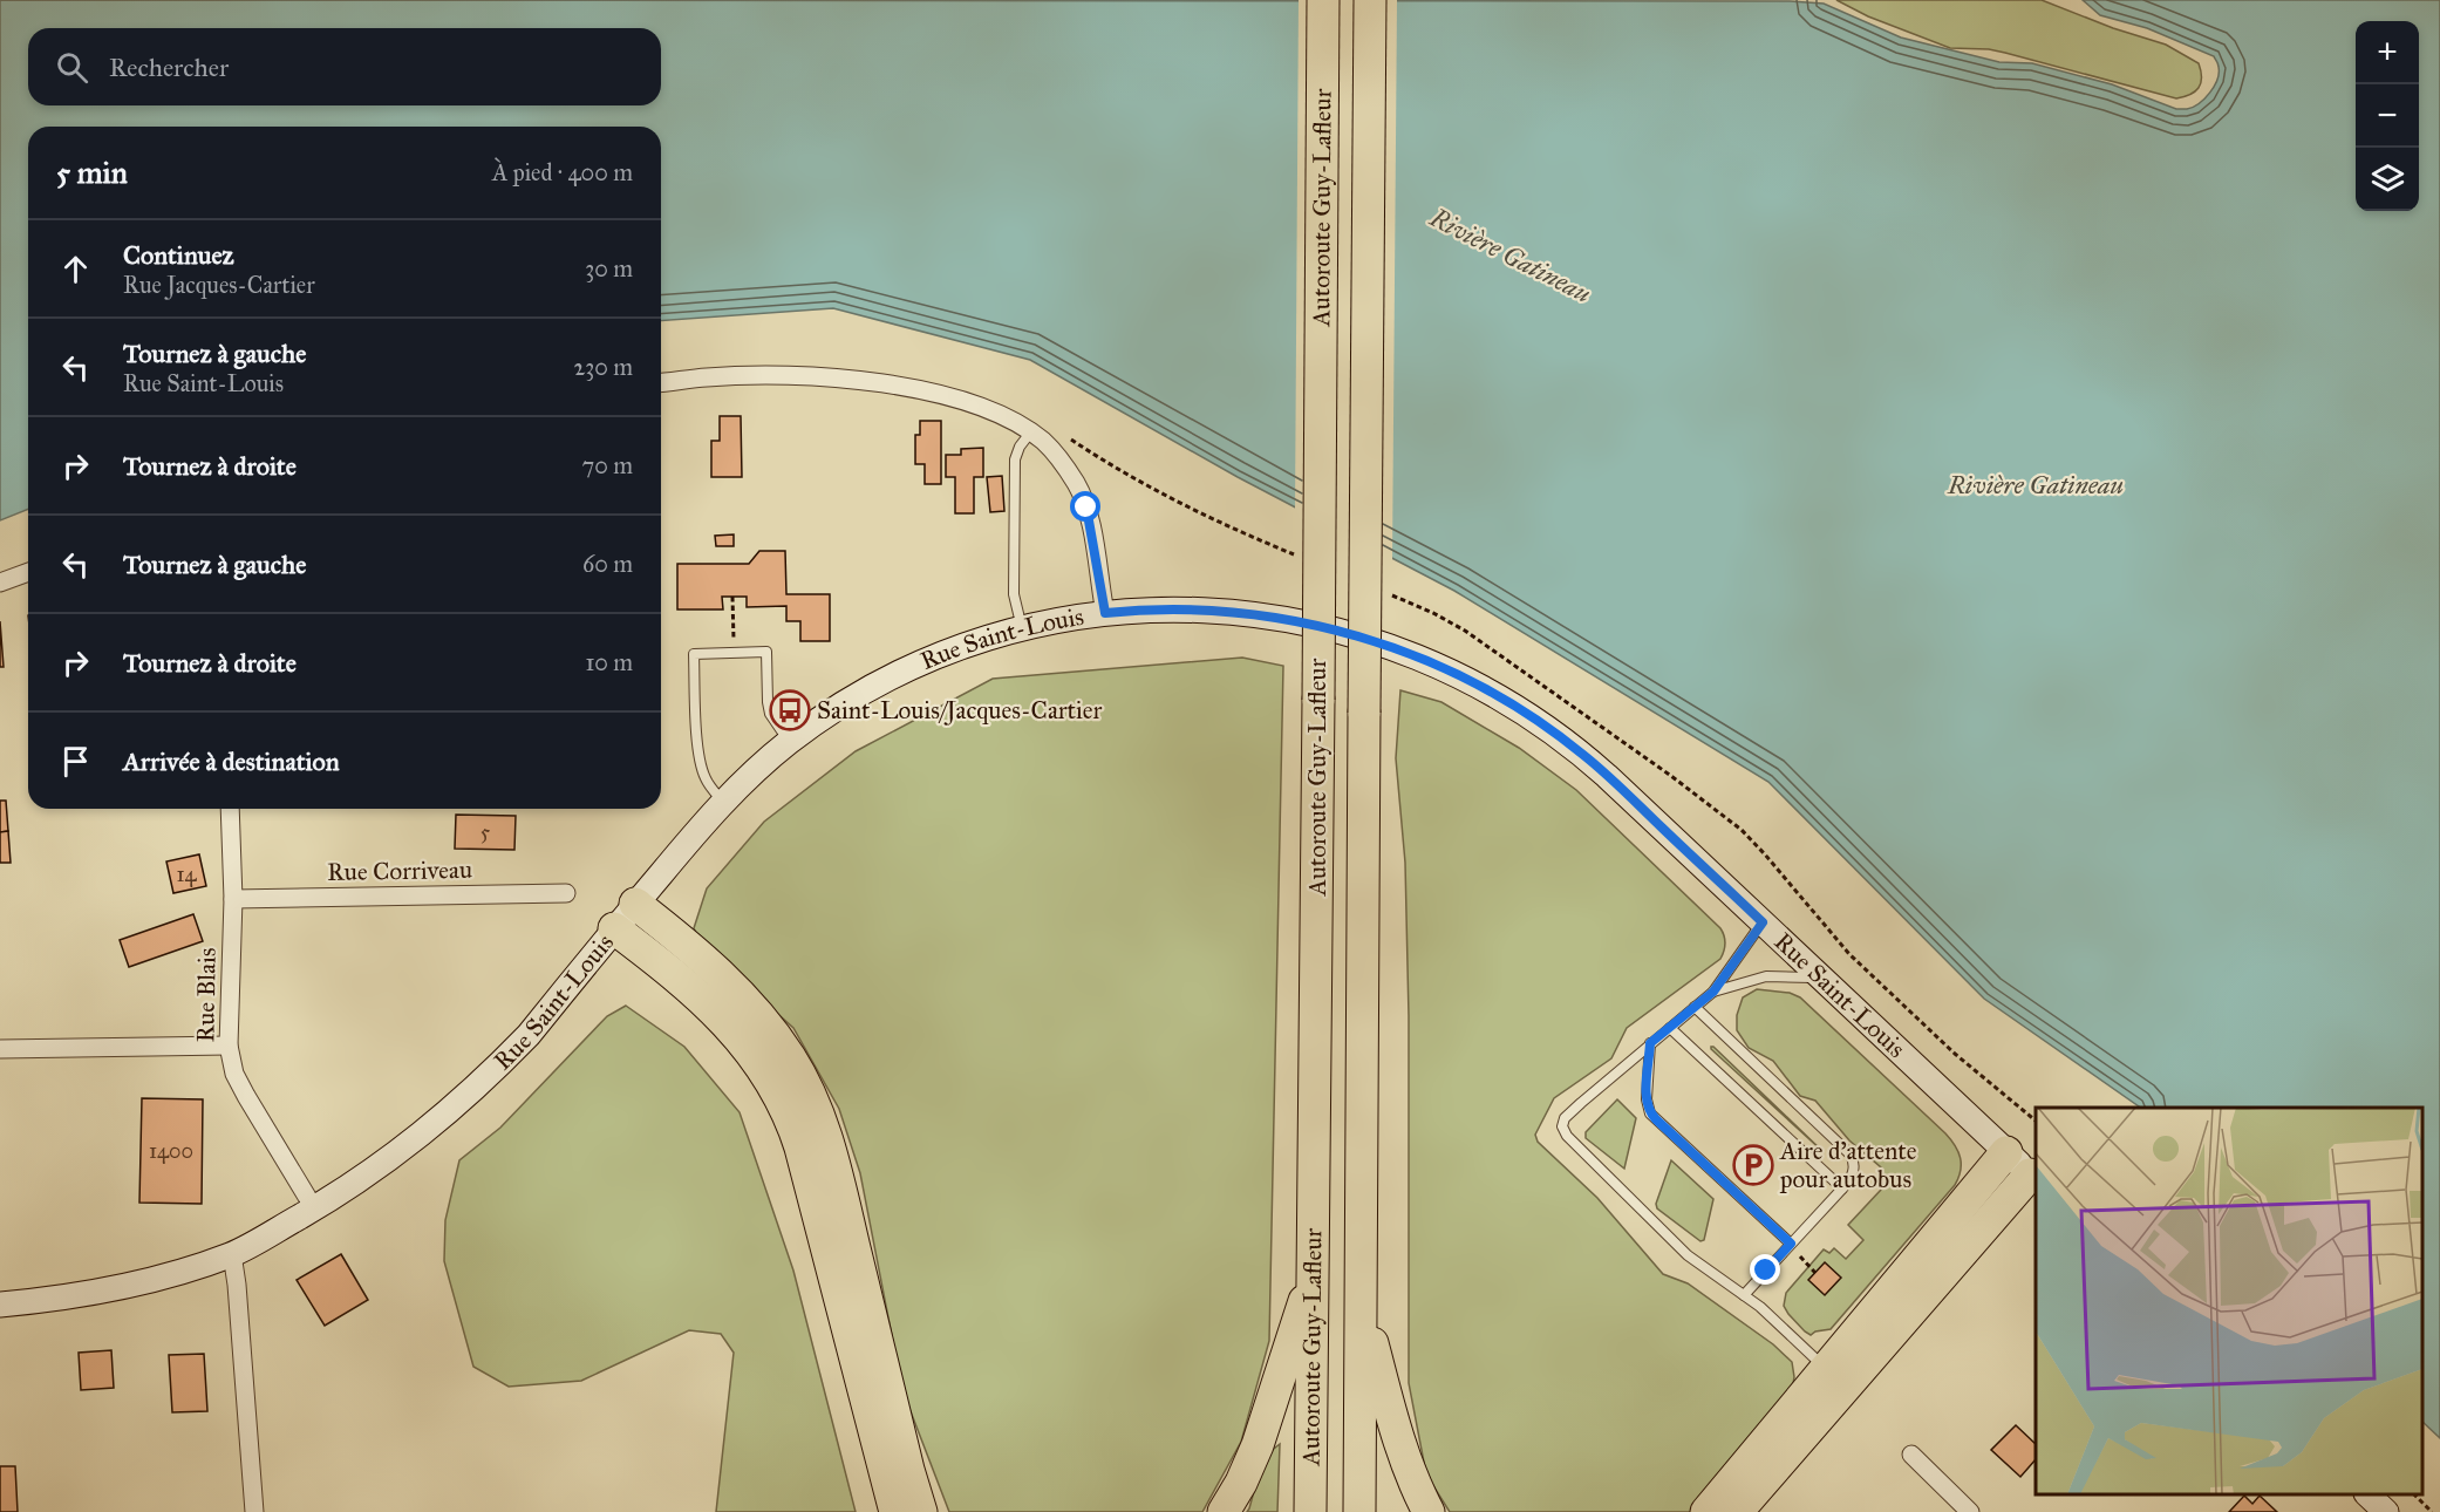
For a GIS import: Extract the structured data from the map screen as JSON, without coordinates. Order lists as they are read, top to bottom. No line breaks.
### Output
{"streets":{"highway":["Autoroute Guy-Lafleur"],"main road":["Rue Saint-Louis"],"street":["Rue Corriveau","Rue Blais"]},"crossings":[["Rue Saint-Louis","Rue Blais"],["Rue Corriveau","Rue Blais"]],"water":["Rivière Gatineau"],"places":{"bus stop":["Saint-Louis/Jacques-Cartier"],"parking":["Aire d'attente pour autobus"]},"house_numbers":["5","14","1400"],"page":{"map_buttons":["+","−"],"search":"Rechercher","heading":["5 min","À pied · 400 m"],"list":[["Continuez","Rue Jacques-Cartier","30 m"],["Tournez à gauche","Rue Saint-Louis","230 m"],["Tournez à droite","70 m"],["Tournez à gauche","60 m"],["Tournez à droite","10 m"],"Arrivée à destination"]}}
